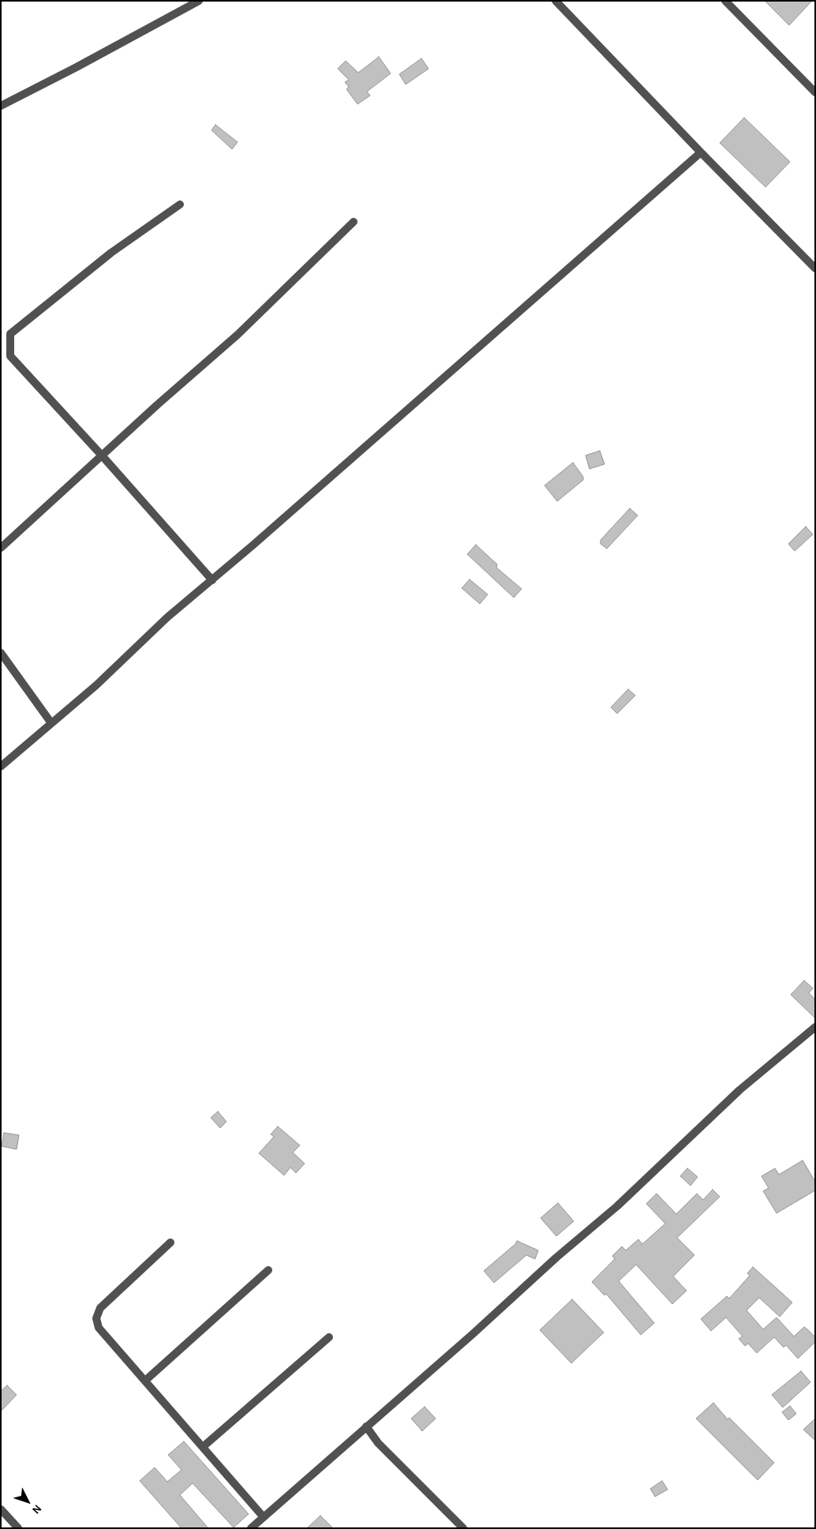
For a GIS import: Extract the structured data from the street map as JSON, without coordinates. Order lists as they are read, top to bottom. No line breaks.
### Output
{"north":"bottom right"}
